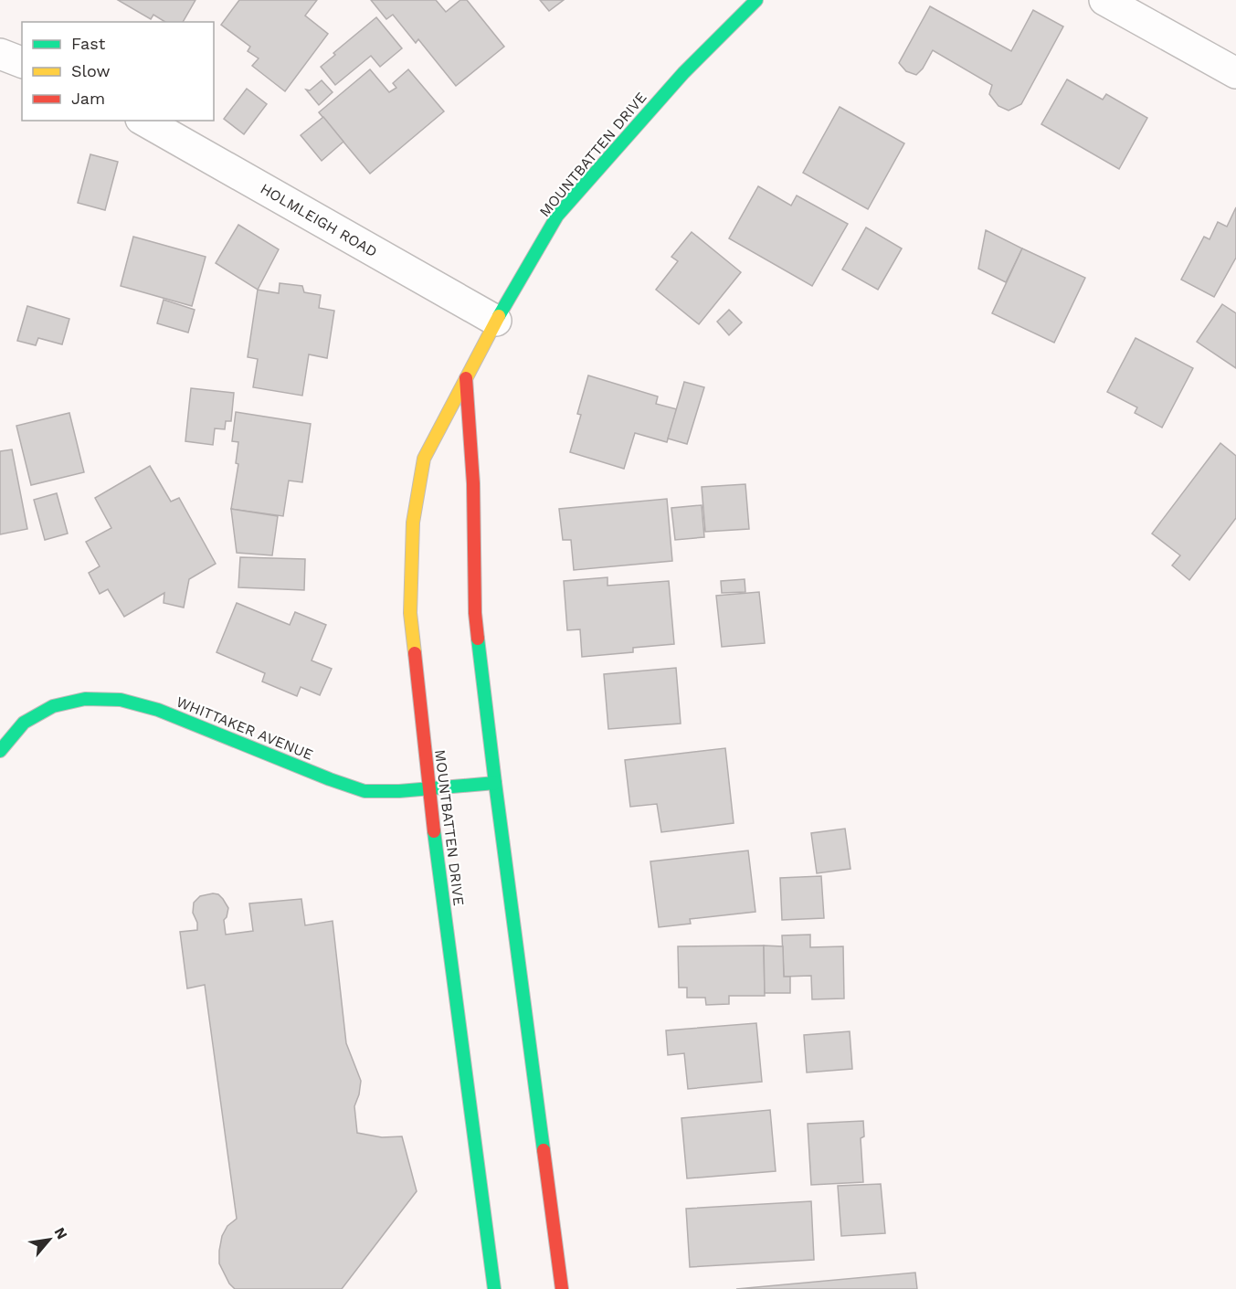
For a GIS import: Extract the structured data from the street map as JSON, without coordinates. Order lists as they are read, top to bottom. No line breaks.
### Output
{"streets":{"main road":["MOUNTBATTEN DRIVE","WHITTAKER AVENUE"],"street":["HOLMLEIGH ROAD"]},"crossings":[["MOUNTBATTEN DRIVE","HOLMLEIGH ROAD"],["MOUNTBATTEN DRIVE","WHITTAKER AVENUE"]],"legend":["Fast","Slow","Jam"],"north":"top right"}
